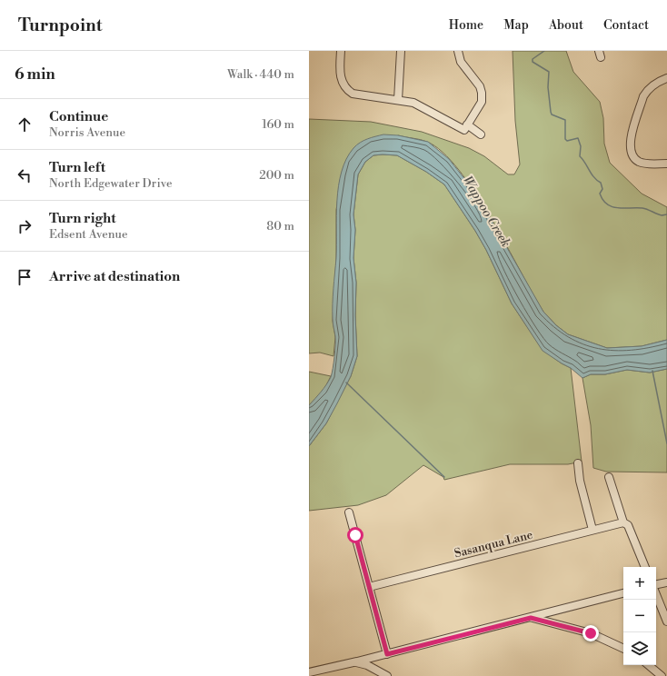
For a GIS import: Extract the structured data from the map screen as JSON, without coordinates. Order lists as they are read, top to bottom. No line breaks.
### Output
{"streets":{"street":["Sasanqua Lane"]},"water":["Wappoo Creek"],"page":{"header":"Turnpoint","nav":["Home","Map","About","Contact"],"heading":["6 min","Walk · 440 m"],"list":[["Continue","Norris Avenue","160 m"],["Turn left","North Edgewater Drive","200 m"],["Turn right","Edsent Avenue","80 m"],"Arrive at destination"],"map_buttons":["+","−"]}}
